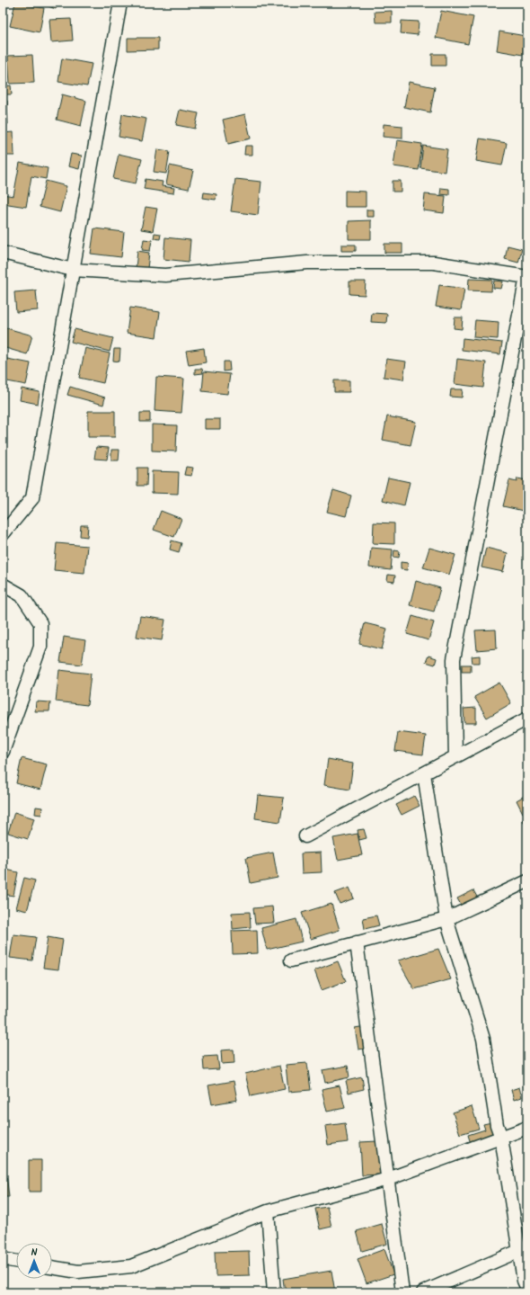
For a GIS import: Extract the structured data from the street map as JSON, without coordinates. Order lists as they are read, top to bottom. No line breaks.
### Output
{"north":"top"}
